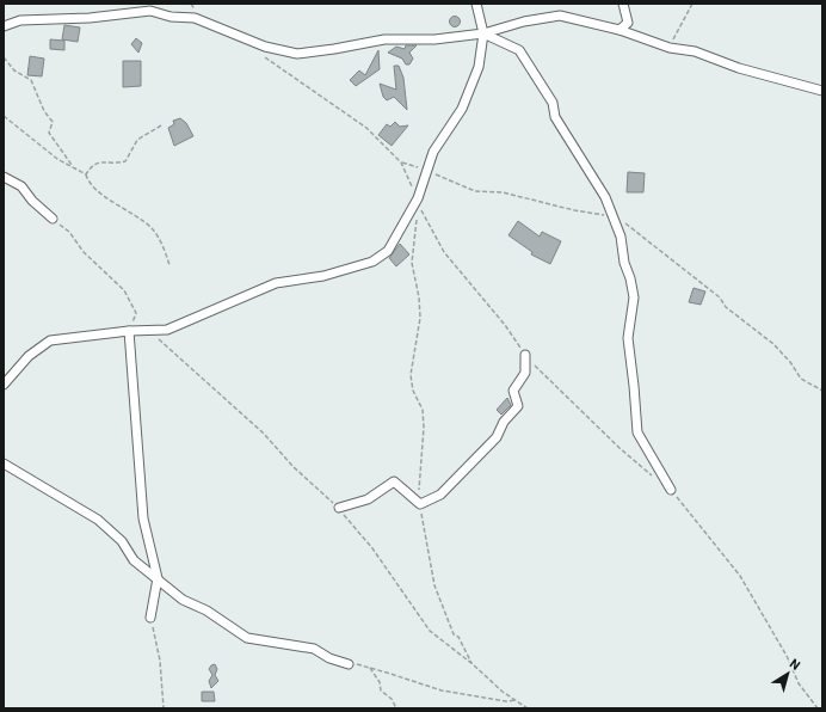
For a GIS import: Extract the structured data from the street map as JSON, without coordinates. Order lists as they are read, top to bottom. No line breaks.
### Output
{"north":"top right"}
